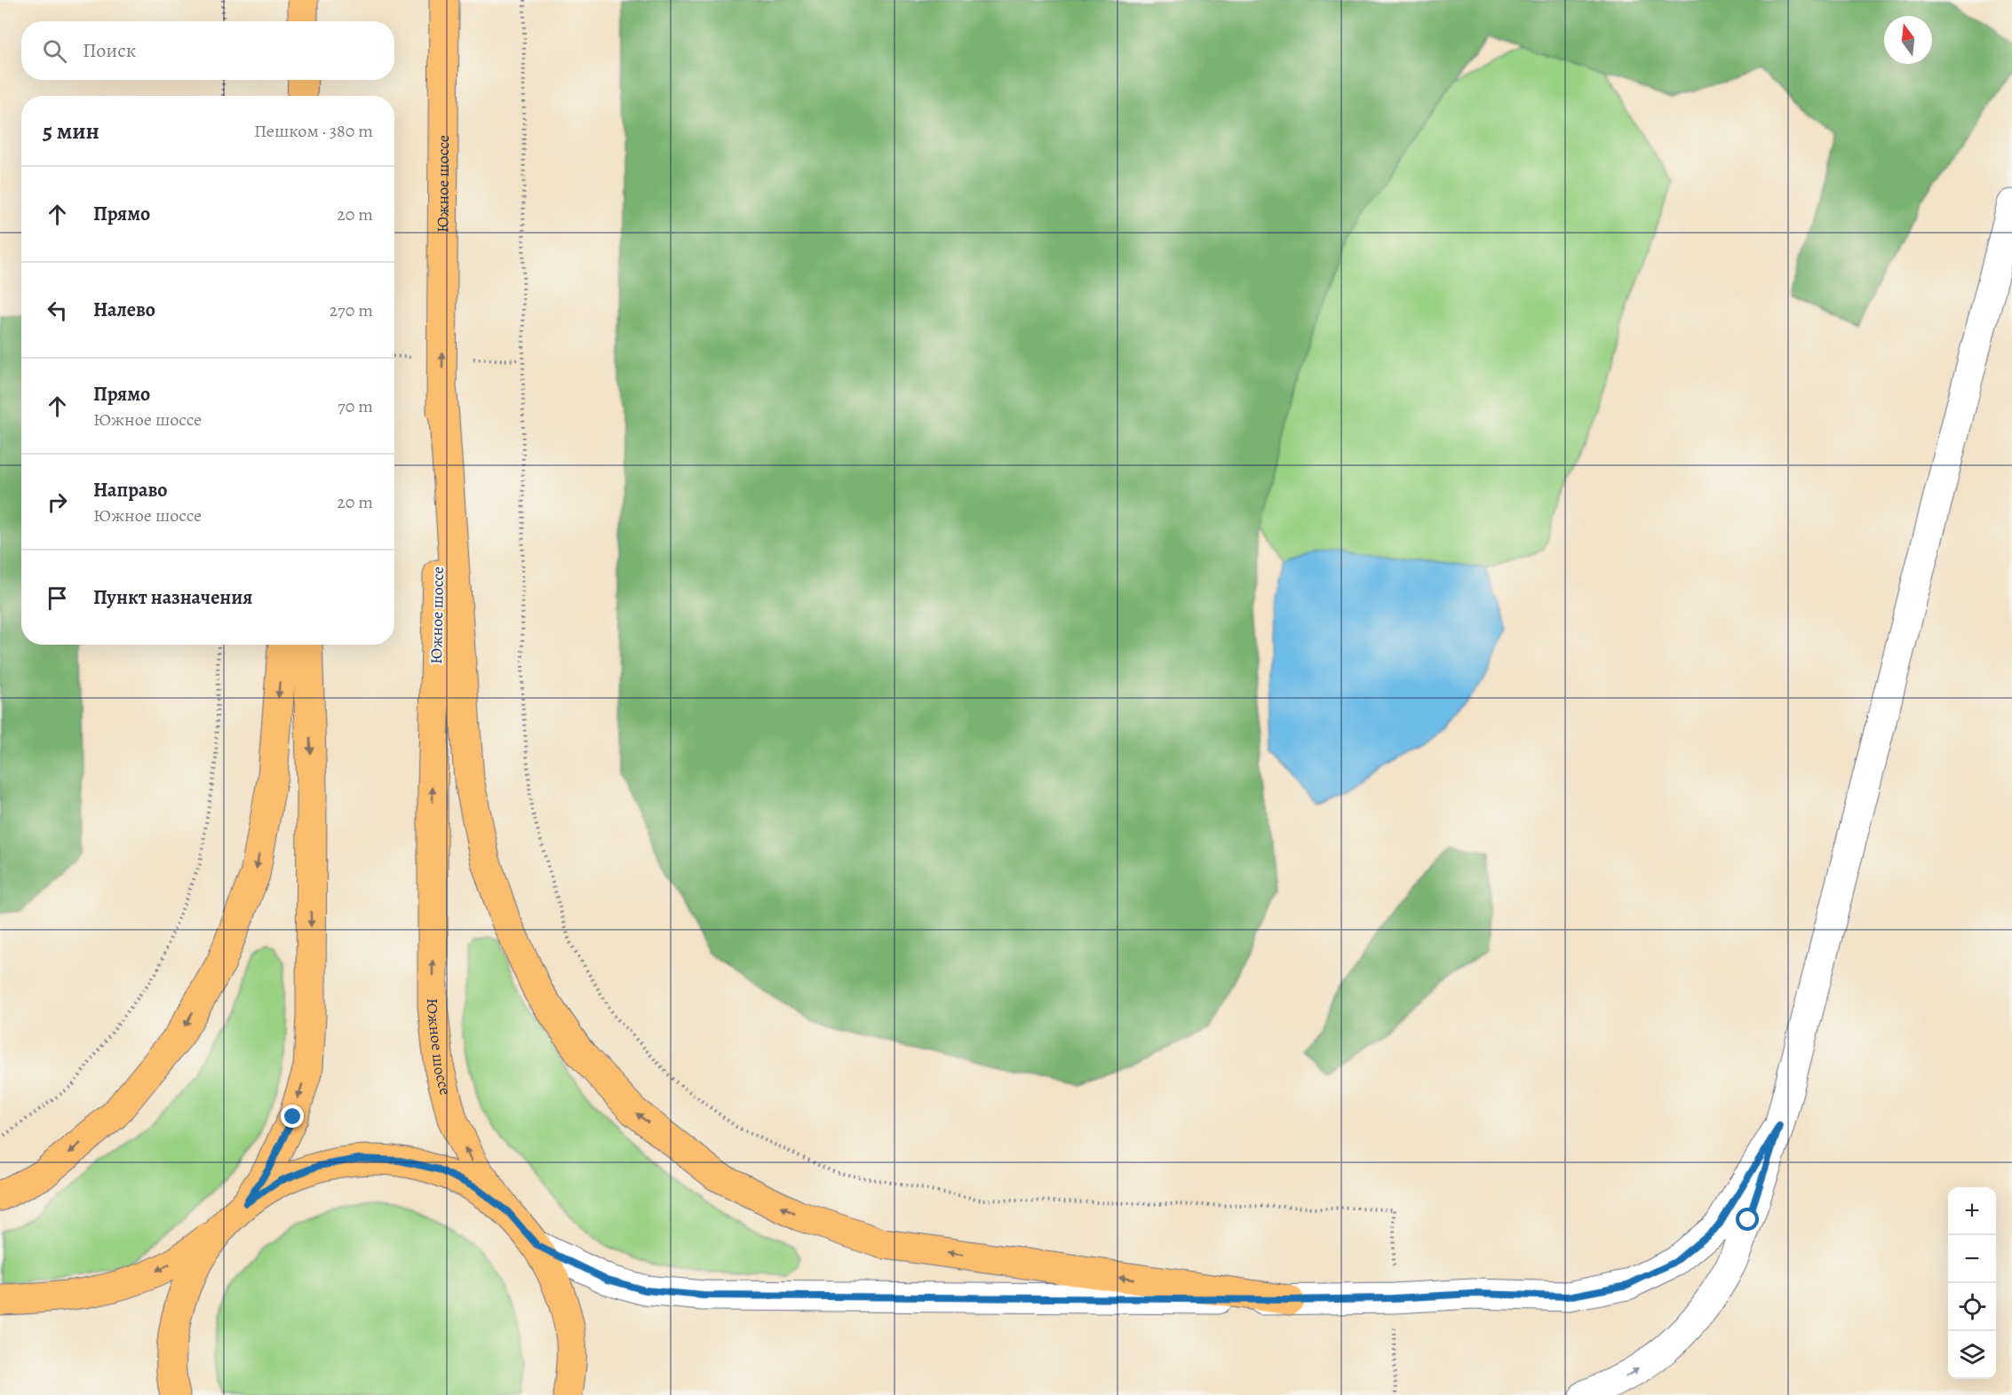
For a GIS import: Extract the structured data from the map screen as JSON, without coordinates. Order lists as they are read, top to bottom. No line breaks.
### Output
{"streets":{"main road":["Южное шоссе"]},"north":"top","page":{"search":"Поиск","heading":["5 мин","Пешком · 380 m"],"list":[["Прямо","20 m"],["Налево","270 m"],["Прямо","Южное шоссе","70 m"],["Направо","Южное шоссе","20 m"],"Пункт назначения"],"map_buttons":["+","−"]}}
